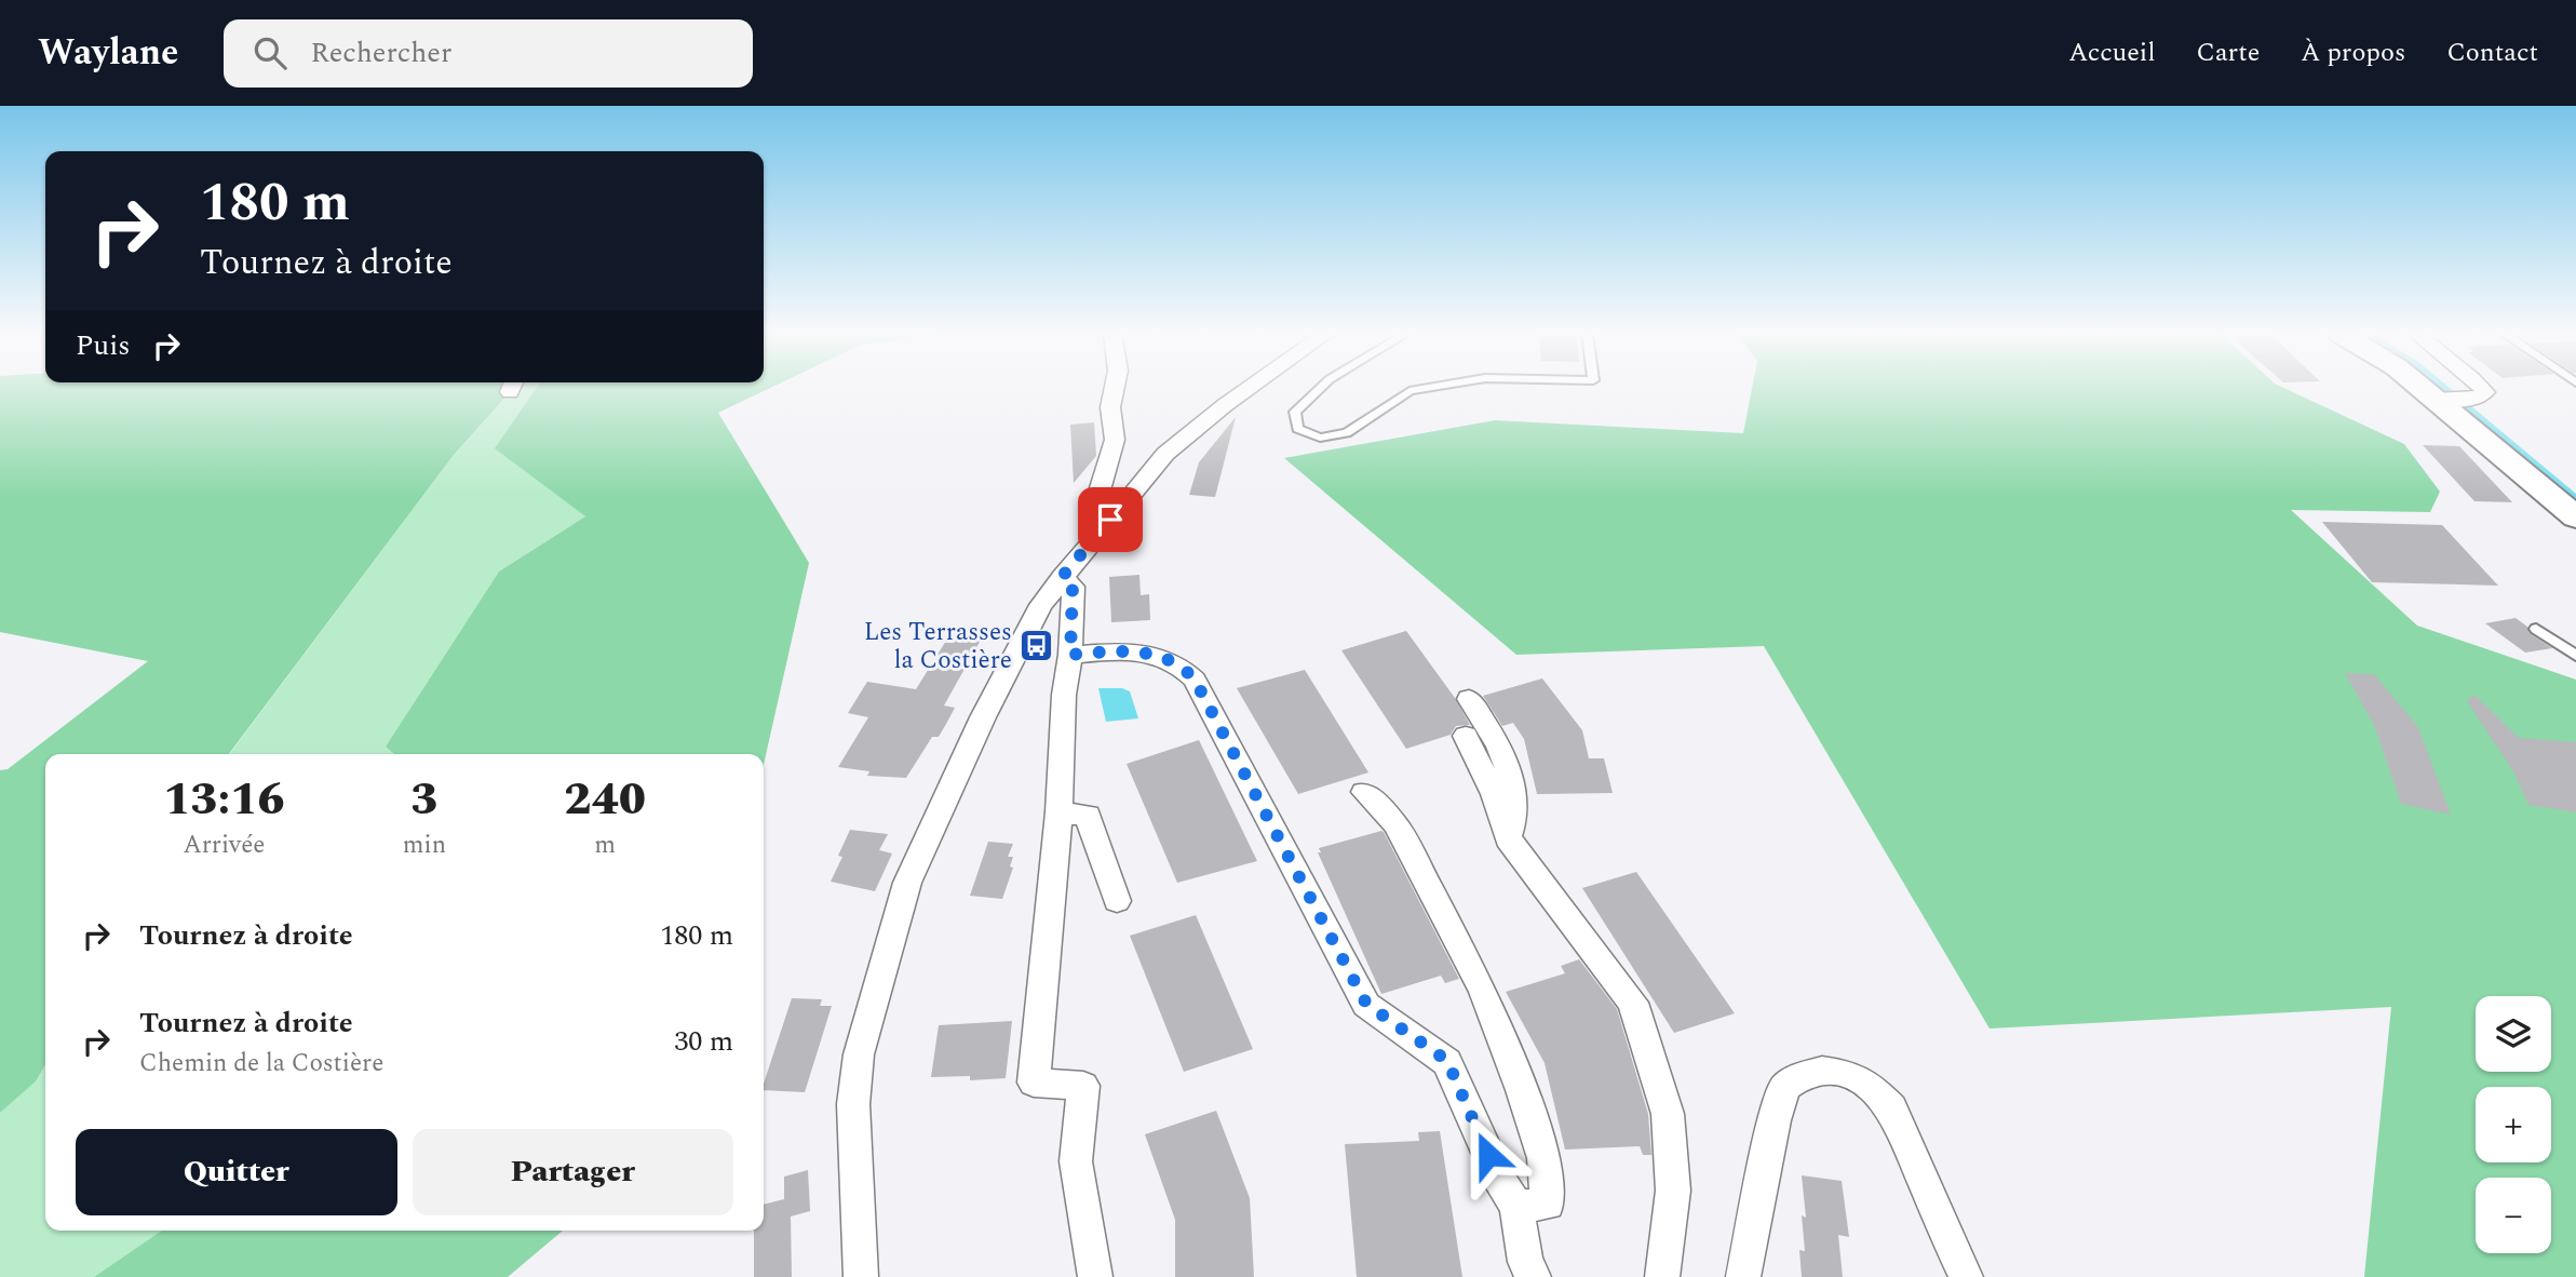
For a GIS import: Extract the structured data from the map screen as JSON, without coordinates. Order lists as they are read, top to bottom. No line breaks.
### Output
{"places":{"bus stop":["Les Terrasses la Costière"]},"page":{"header":"Waylane","search":"Rechercher","nav":["Accueil","Carte","À propos","Contact"],"turn":["180 m","Tournez à droite"],"then":"Puis","eta":["13:16","Arrivée","3","min","240","m"],"list":[{"name":"Tournez à droite","value":"180 m"},{"name":"Tournez à droite","note":"Chemin de la Costière","value":"30 m"}],"map_buttons":["+","−"],"buttons":["Quitter","Partager"]}}
